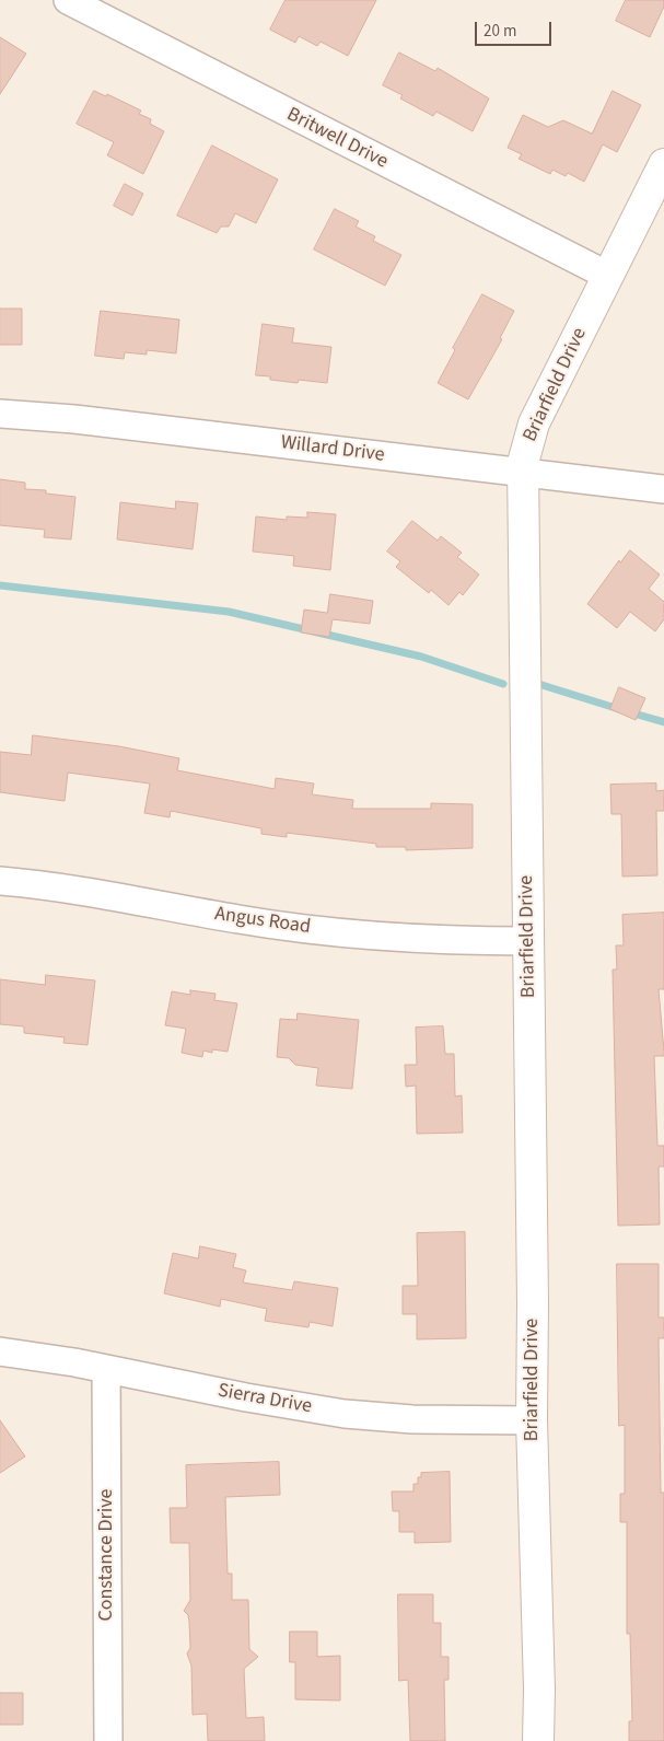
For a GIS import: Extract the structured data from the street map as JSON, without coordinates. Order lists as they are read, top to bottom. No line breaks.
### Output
{"streets":{"street":["Britwell Drive","Briarfield Drive","Willard Drive","Angus Road","Sierra Drive","Constance Drive"]},"crossings":[["Britwell Drive","Briarfield Drive"],["Briarfield Drive","Willard Drive"],["Briarfield Drive","Angus Road"],["Briarfield Drive","Sierra Drive"],["Sierra Drive","Constance Drive"]],"scale_bar":"20 m"}
